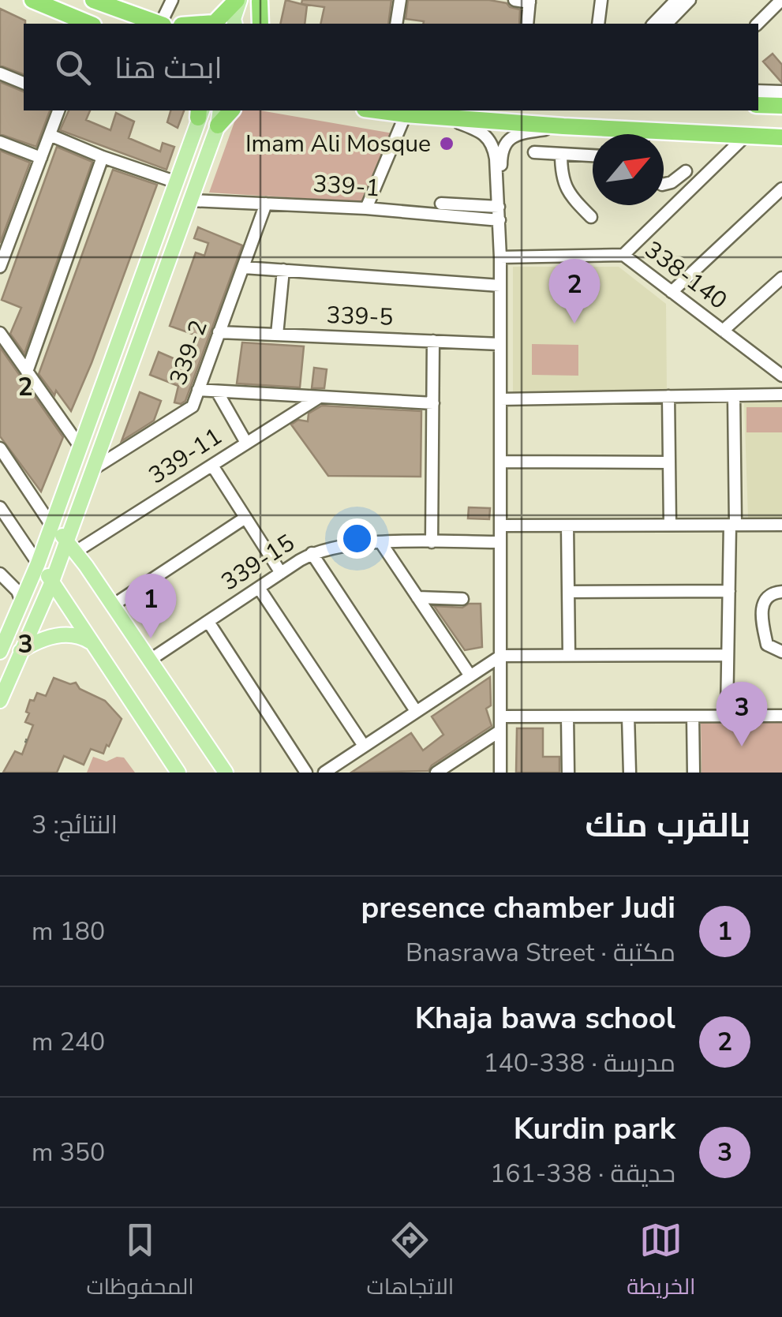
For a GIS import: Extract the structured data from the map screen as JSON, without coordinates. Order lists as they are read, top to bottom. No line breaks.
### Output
{"streets":{"street":["339-1","338-140","339-5","339-2","339-11","339-15"]},"crossings":[["339-1","339-2"],["339-5","339-2"]],"places":["Imam Ali Mosque"],"north":"top right","page":{"search":"ابحث هنا","pins":["2","1","3"],"heading":["بالقرب منك","النتائج: 3"],"list":[{"mark":"1","name":"presence chamber Judi","note":"مكتبة · Bnasrawa Street","value":"180 m"},{"mark":"2","name":"Khaja bawa school","note":"مدرسة · 338-140","value":"240 m"},{"mark":"3","name":"Kurdin park","note":"حديقة · 338-161","value":"350 m"}],"nav":["الخريطة","الاتجاهات","المحفوظات"]},"grid":{"rows":["2","3"]}}
